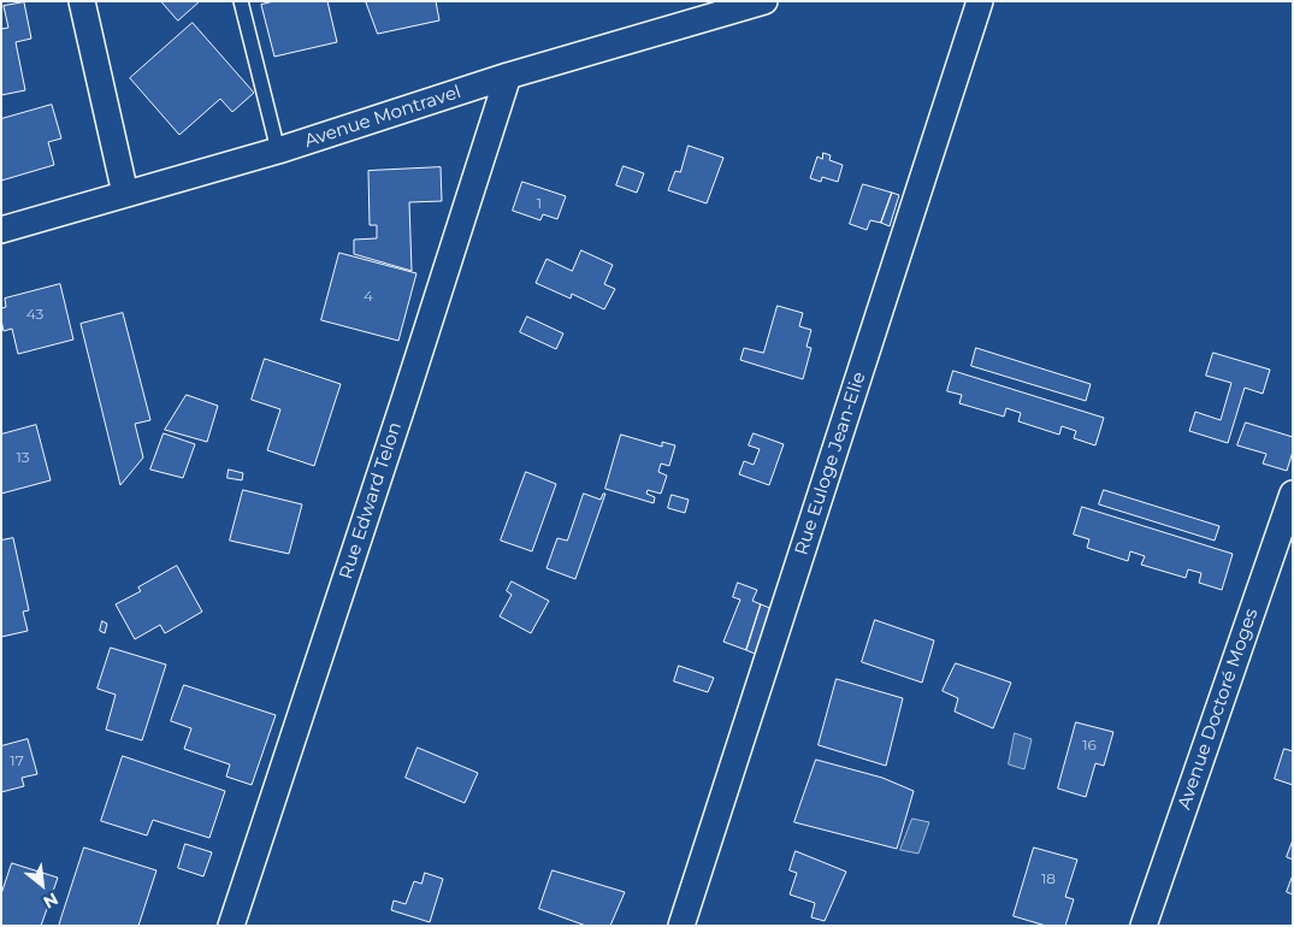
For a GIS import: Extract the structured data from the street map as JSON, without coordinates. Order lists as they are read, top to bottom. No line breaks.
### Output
{"streets":{"street":["Avenue Montravel","Rue Euloge Jean-Elie","Rue Edward Telon","Avenue Doctoré Moges"]},"crossings":[["Avenue Montravel","Rue Edward Telon"]],"house_numbers":["1","4","43","13","16","17","18"],"north":"bottom right"}
